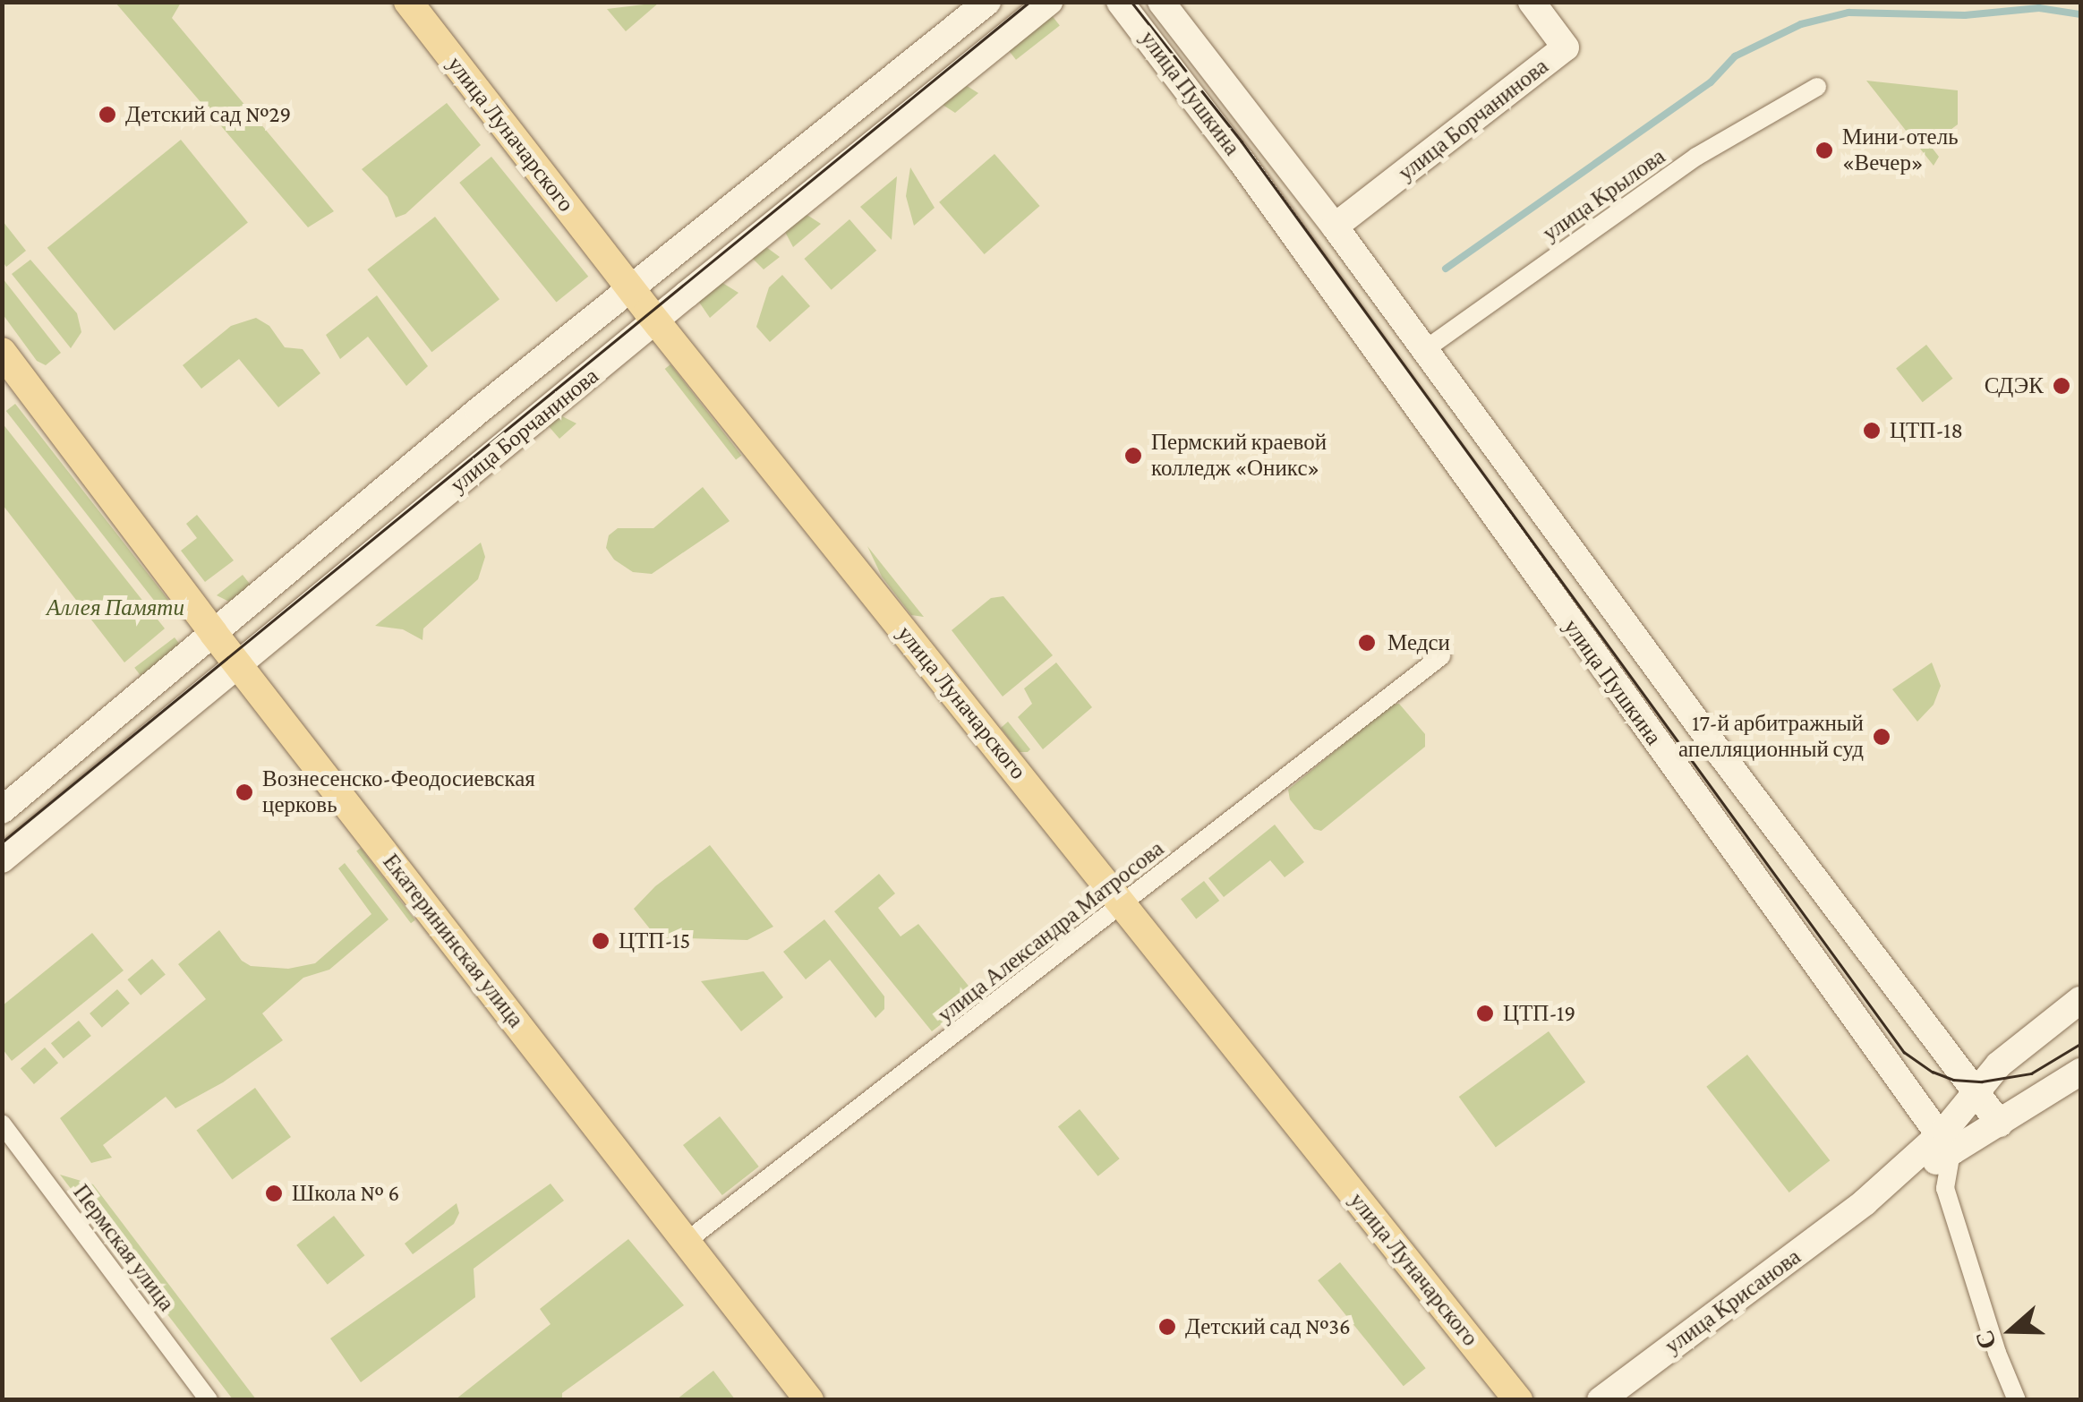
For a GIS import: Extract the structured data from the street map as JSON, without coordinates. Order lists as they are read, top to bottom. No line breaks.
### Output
{"streets":{"main road":["улица Пушкина","улица Борчанинова","улица Луначарского","Екатерининская улица","улица Крисанова"],"street":["улица Крылова","улица Александра Матросова","Пермская улица"]},"crossings":[["улица Пушкина","улица Борчанинова"],["улица Пушкина","улица Крылова"],["улица Пушкина","улица Крисанова"],["улица Борчанинова","улица Луначарского"],["улица Борчанинова","Екатерининская улица"],["улица Луначарского","улица Александра Матросова"],["улица Александра Матросова","Екатерининская улица"]],"parks":["Аллея Памяти"],"places":["Детский сад №29","Мини-отель «Вечер»","СДЭК","ЦТП-18","Пермский краевой колледж «Оникс»","Медси","17-й арбитражный апелляционный суд","Вознесенско-Феодосиевская церковь","ЦТП-15","ЦТП-19","Школа № 6","Детский сад №36"],"north":"left"}
